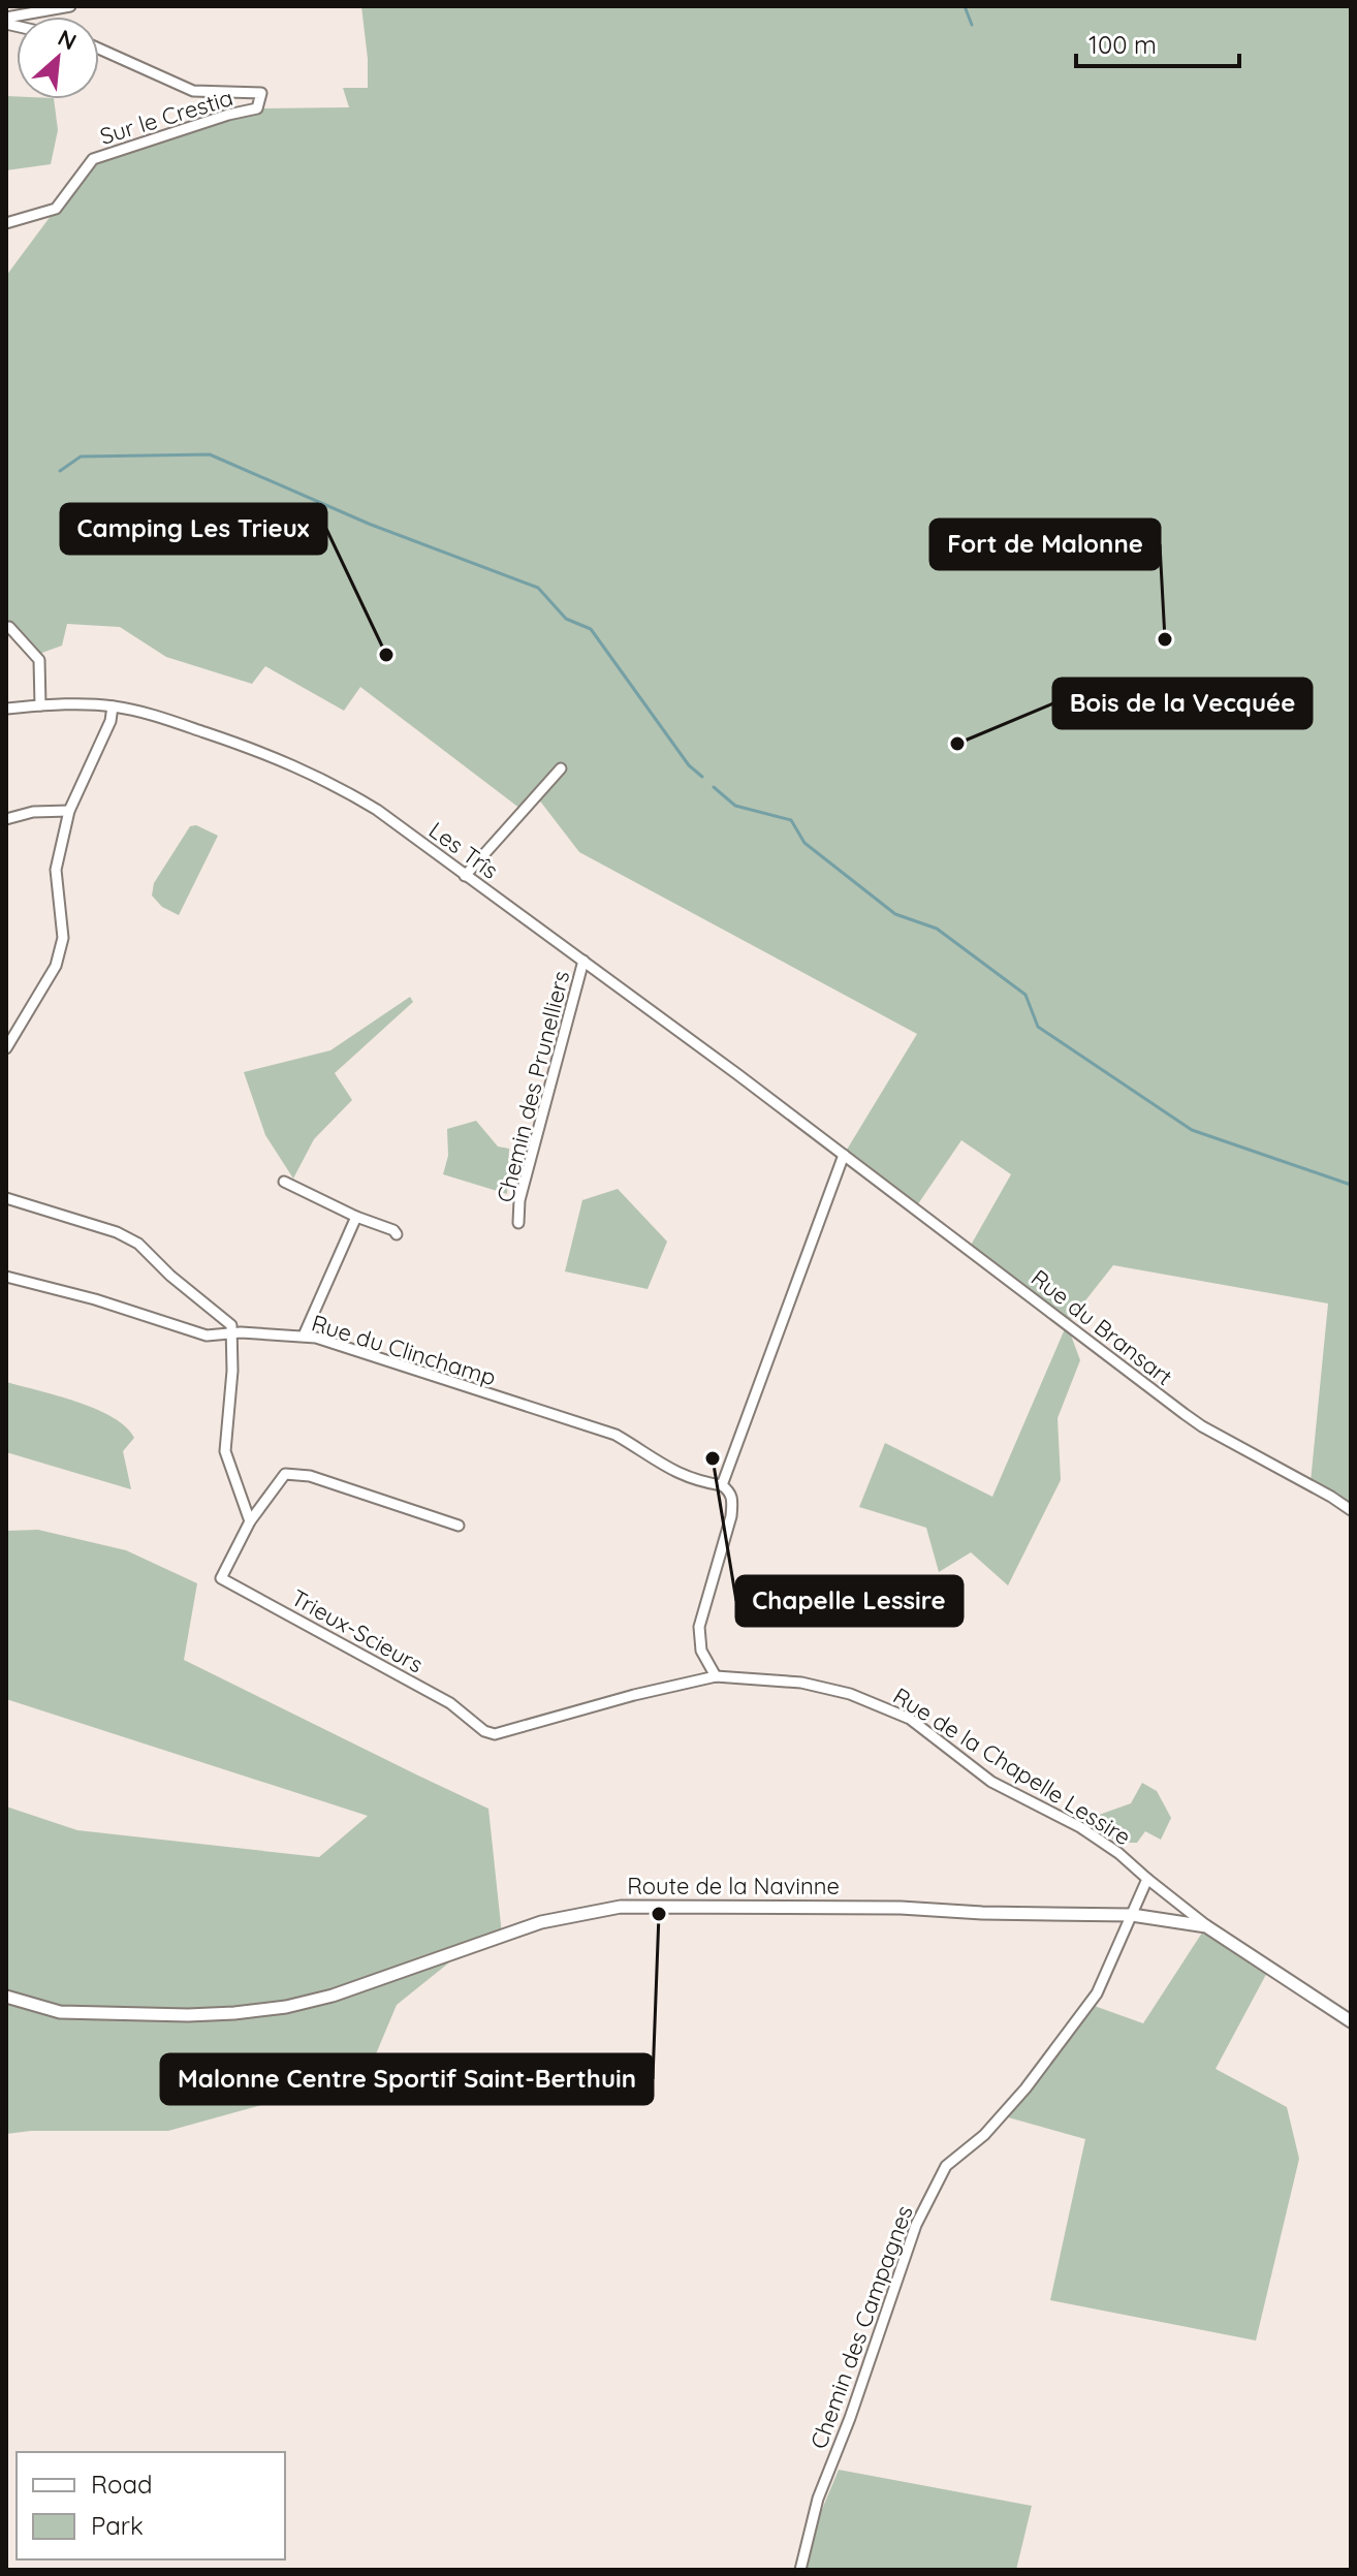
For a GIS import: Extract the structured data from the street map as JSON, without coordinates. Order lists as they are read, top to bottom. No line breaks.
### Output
{"streets":{"street":["Sur le Crestia","Les Trîs","Chemin des Prunelliers","Rue du Bransart","Rue du Clinchamp","Trieux-Scieurs","Rue de la Chapelle Lessire","Route de la Navinne","Chemin des Campagnes"]},"crossings":[["Les Trîs","Chemin des Prunelliers"],["Les Trîs","Rue du Bransart"],["Trieux-Scieurs","Rue de la Chapelle Lessire"],["Rue de la Chapelle Lessire","Route de la Navinne"],["Route de la Navinne","Chemin des Campagnes"]],"places":["Fort de Malonne","Camping Les Trieux","Bois de la Vecquée","Chapelle Lessire","Malonne Centre Sportif Saint-Berthuin"],"legend":["Road","Park"],"scale_bar":"100 m","north":"top right"}
